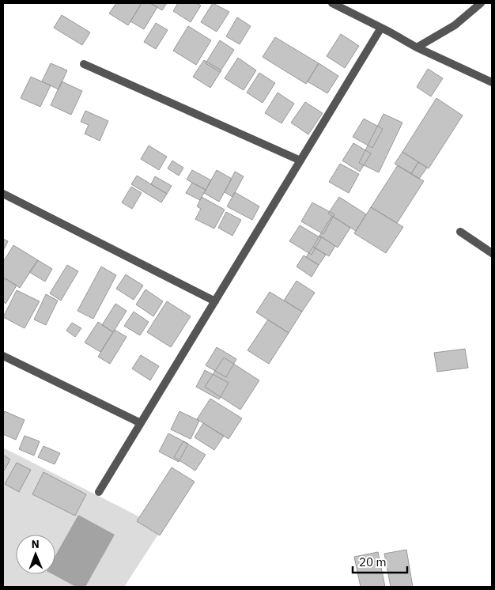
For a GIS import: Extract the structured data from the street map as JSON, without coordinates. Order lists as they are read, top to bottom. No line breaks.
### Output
{"scale_bar":"20 m","north":"top"}
